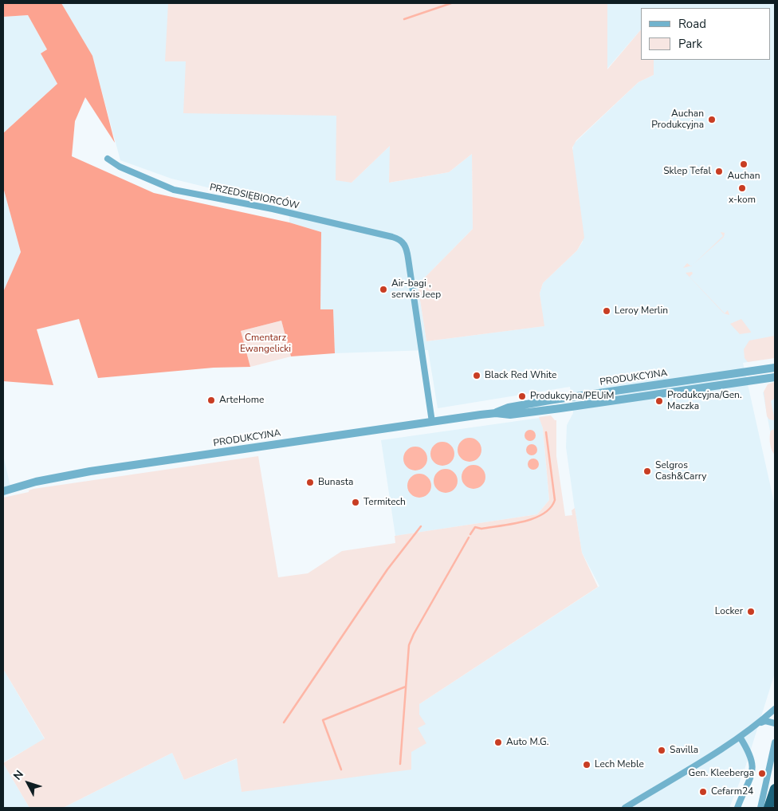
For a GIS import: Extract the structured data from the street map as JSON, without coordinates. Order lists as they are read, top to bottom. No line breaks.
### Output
{"streets":{"street":["PRZEDSIĘBIORCÓW","PRODUKCYJNA"]},"crossings":[["PRZEDSIĘBIORCÓW","PRODUKCYJNA"]],"parks":["Cmentarz Ewangelicki"],"places":["Auchan Produkcyjna","Auchan","Sklep Tefal","x-kom","Air-bagi , serwis Jeep","Leroy Merlin","Black Red White","Produkcyjna/PEUiM","ArteHome","Produkcyjna/Gen. Maczka","Selgros Cash&Carry","Bunasta","Termitech","Locker","Auto M.G.","Savilla","Lech Meble","Gen. Kleeberga","Cefarm24"],"legend":["Road","Park"],"north":"top left"}
